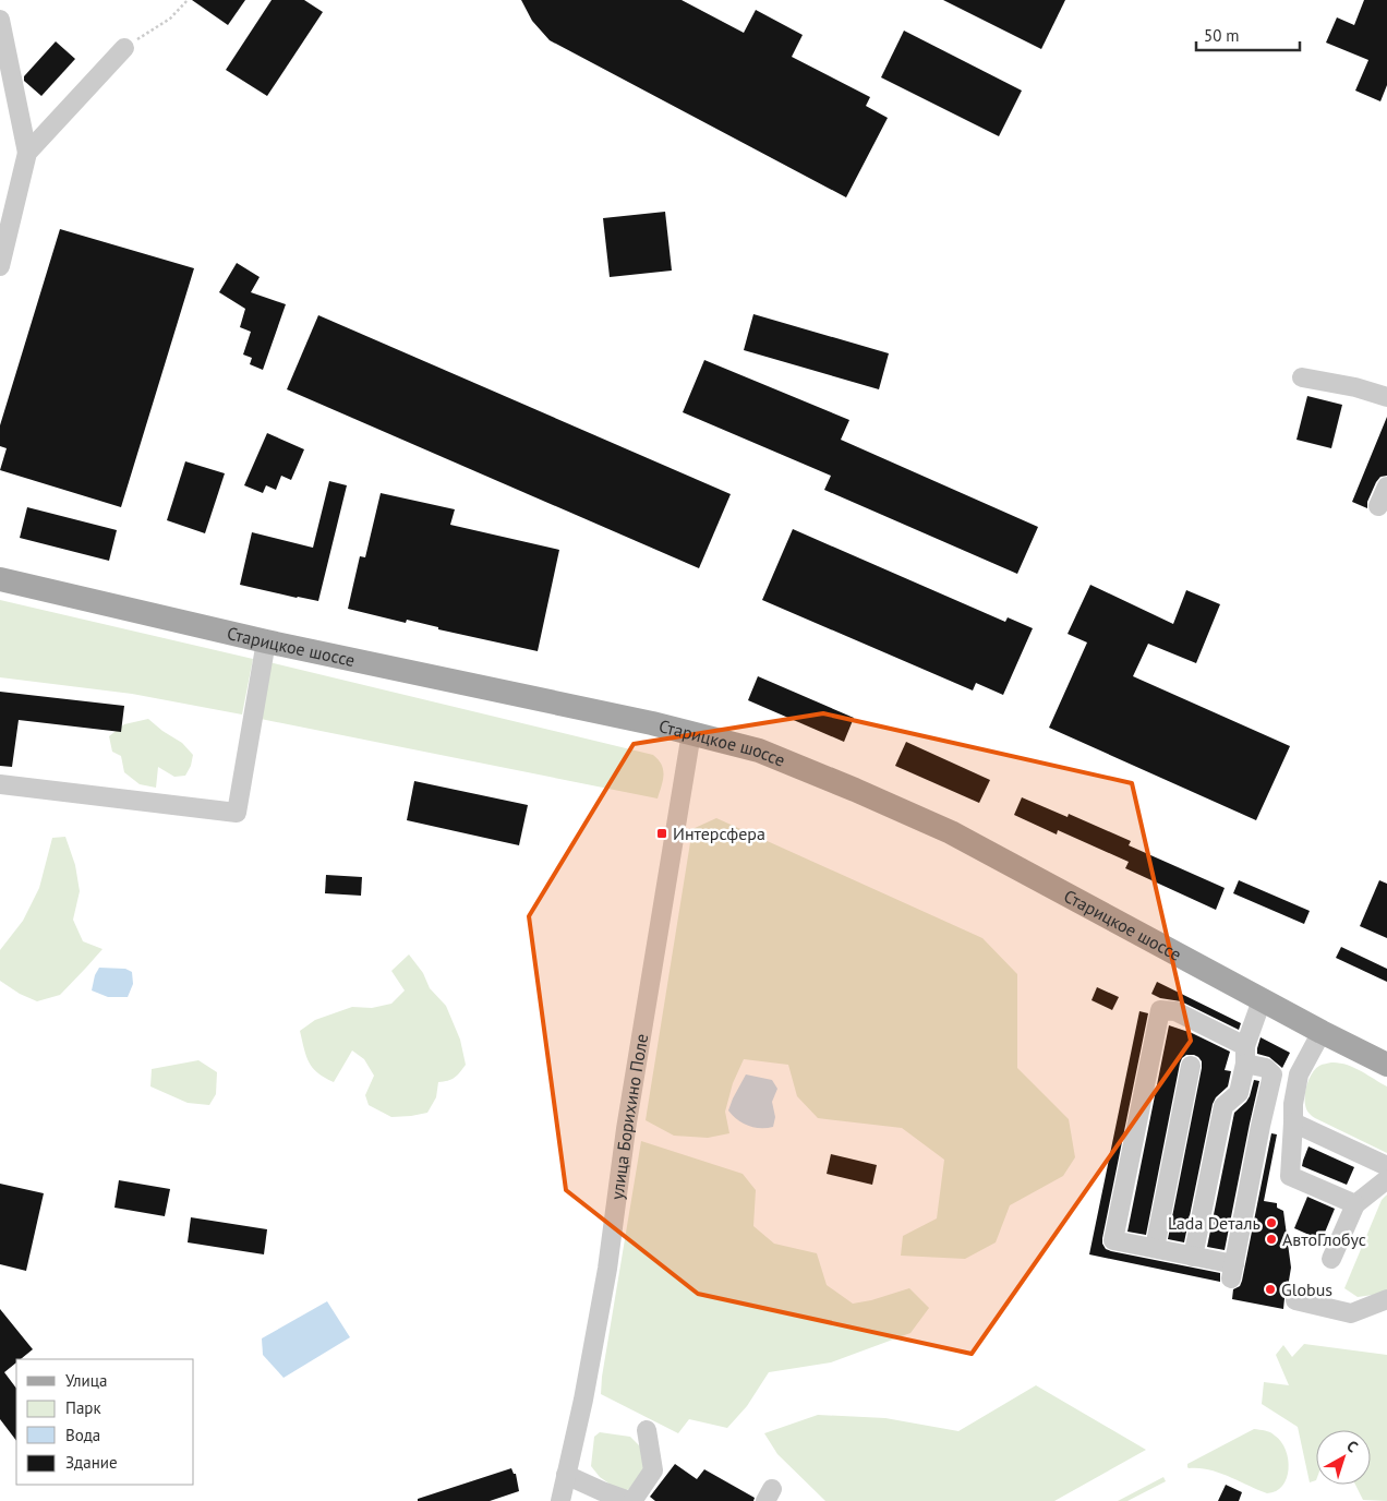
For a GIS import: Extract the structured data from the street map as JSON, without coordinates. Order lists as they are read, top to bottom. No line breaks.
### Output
{"streets":{"main road":["Старицкое шоссе"],"street":["улица Борихино Поле"]},"crossings":[["Старицкое шоссе","улица Борихино Поле"]],"places":{"transit":["Интерсфера"],"other":["Lada Dеталь","АвтоГлобус","Globus"]},"legend":["Улица","Парк","Вода","Здание"],"scale_bar":"50 m","north":"top right"}
